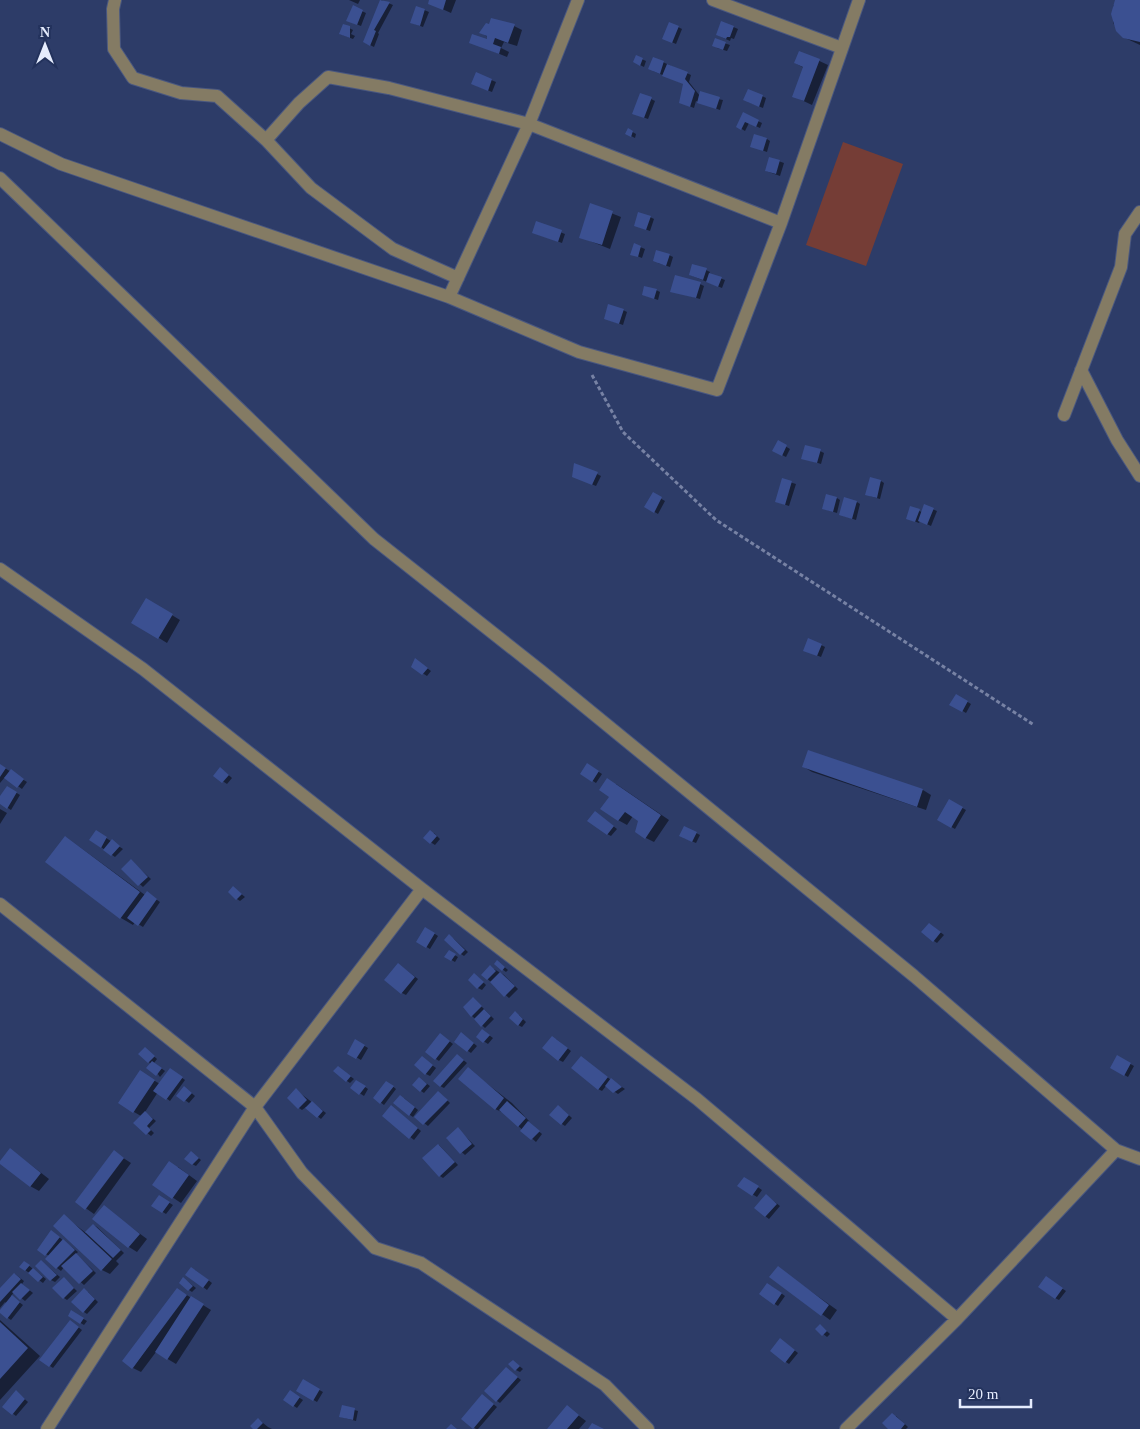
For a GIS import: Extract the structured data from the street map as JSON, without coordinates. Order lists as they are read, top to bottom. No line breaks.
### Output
{"scale_bar":"20 m","north":"top"}
